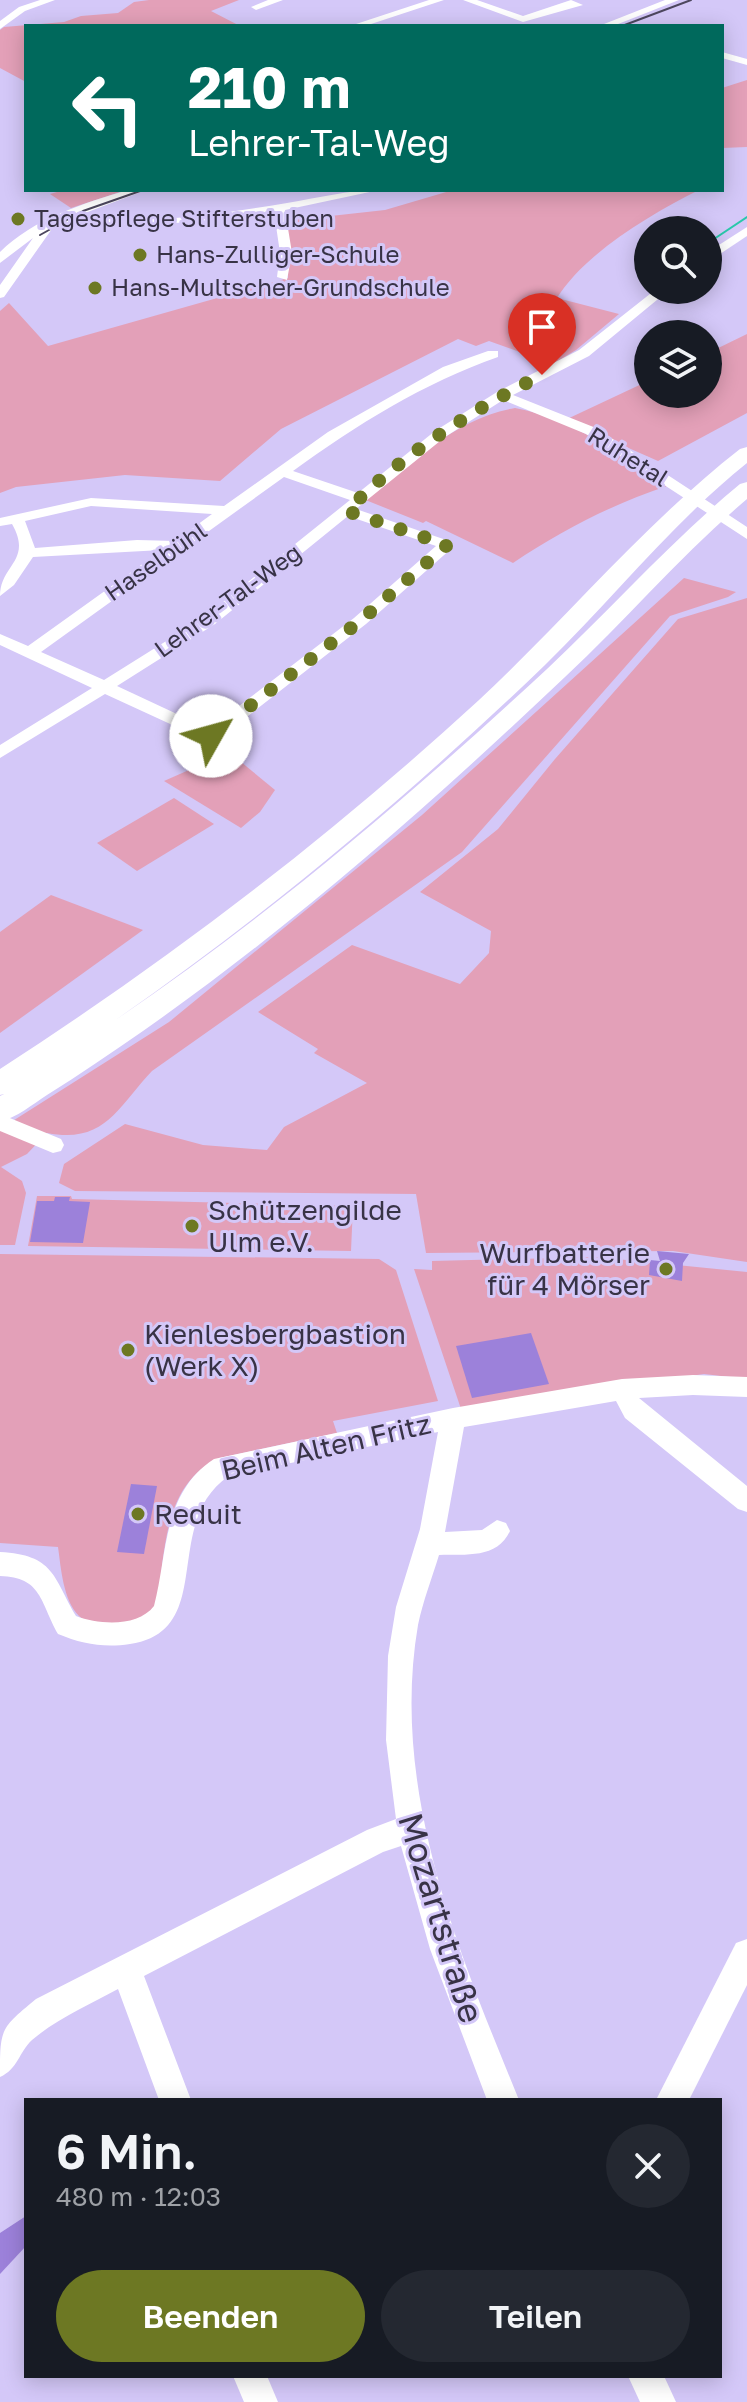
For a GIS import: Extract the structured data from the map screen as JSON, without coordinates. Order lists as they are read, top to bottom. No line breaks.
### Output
{"streets":{"street":["Ruhetal","Haselbühl","Lehrer-Tal-Weg","Beim Alten Fritz","Mozartstraße"]},"crossings":[["Ruhetal","Lehrer-Tal-Weg"],["Beim Alten Fritz","Mozartstraße"]],"places":["Tagespflege Stifterstuben","Hans-Zulliger-Schule","Hans-Multscher-Grundschule","Schützengilde Ulm e.V.","Wurfbatterie für 4 Mörser","Kienlesbergbastion (Werk X)","Reduit"],"page":{"turn":["210 m","Lehrer-Tal-Weg"],"heading":["6 Min.","480 m · 12:03"],"buttons":["Beenden","Teilen"]}}
